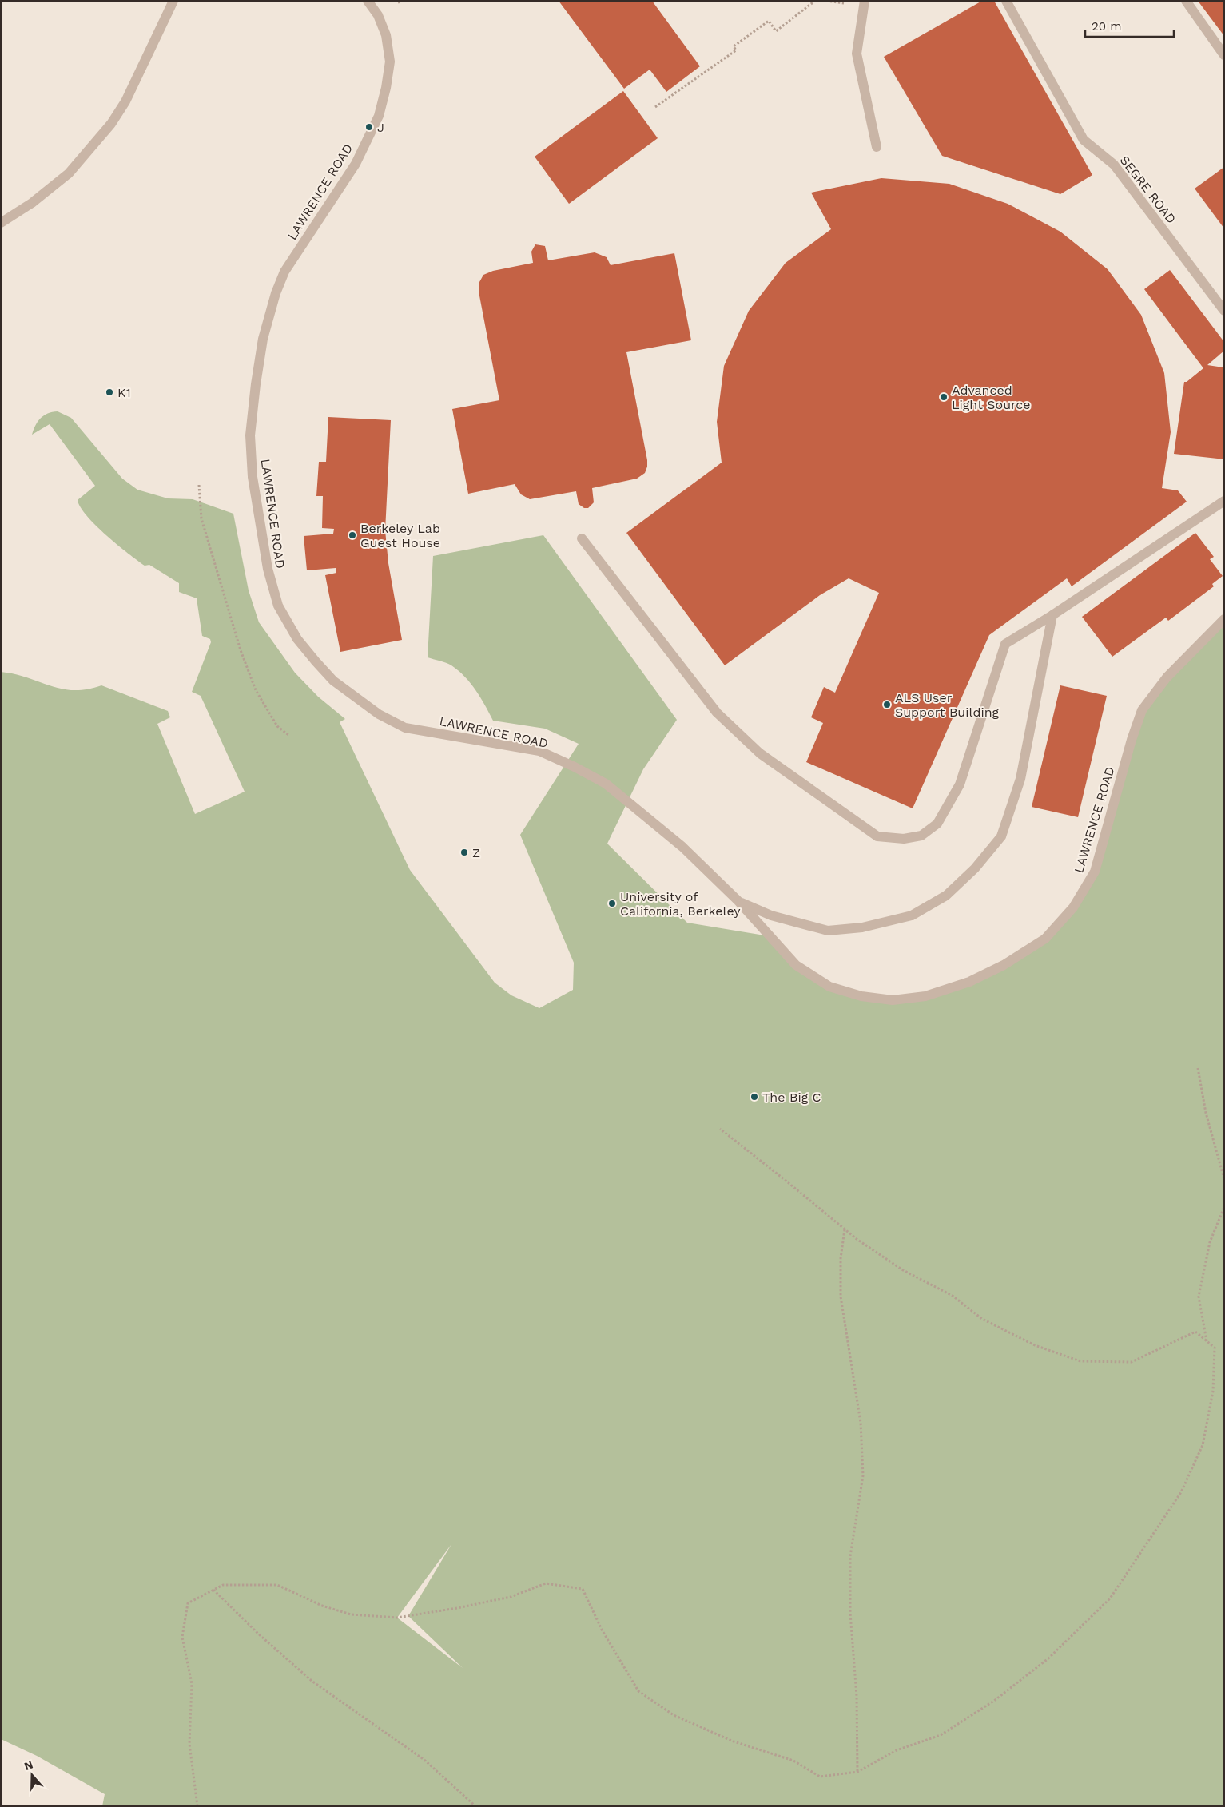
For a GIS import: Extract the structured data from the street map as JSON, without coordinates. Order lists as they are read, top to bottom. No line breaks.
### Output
{"streets":{"lane":["SEGRE ROAD","LAWRENCE ROAD"]},"places":["J","K1","Advanced Light Source","Berkeley Lab Guest House","ALS User Support Building","Z","University of California, Berkeley","The Big C"],"scale_bar":"20 m","north":"top"}
